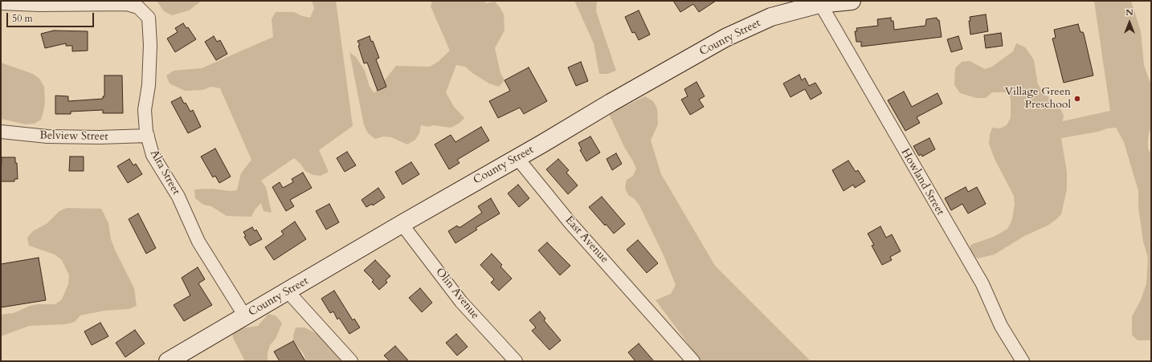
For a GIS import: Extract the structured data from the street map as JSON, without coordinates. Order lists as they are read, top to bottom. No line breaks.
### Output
{"streets":{"street":["County Street","Belview Street","Alta Street","Howland Street","East Avenue","Olin Avenue"]},"crossings":[["County Street","Alta Street"],["County Street","Howland Street"],["County Street","East Avenue"],["County Street","Olin Avenue"],["Belview Street","Alta Street"]],"places":["Village Green Preschool"],"scale_bar":"50 m","north":"top"}
